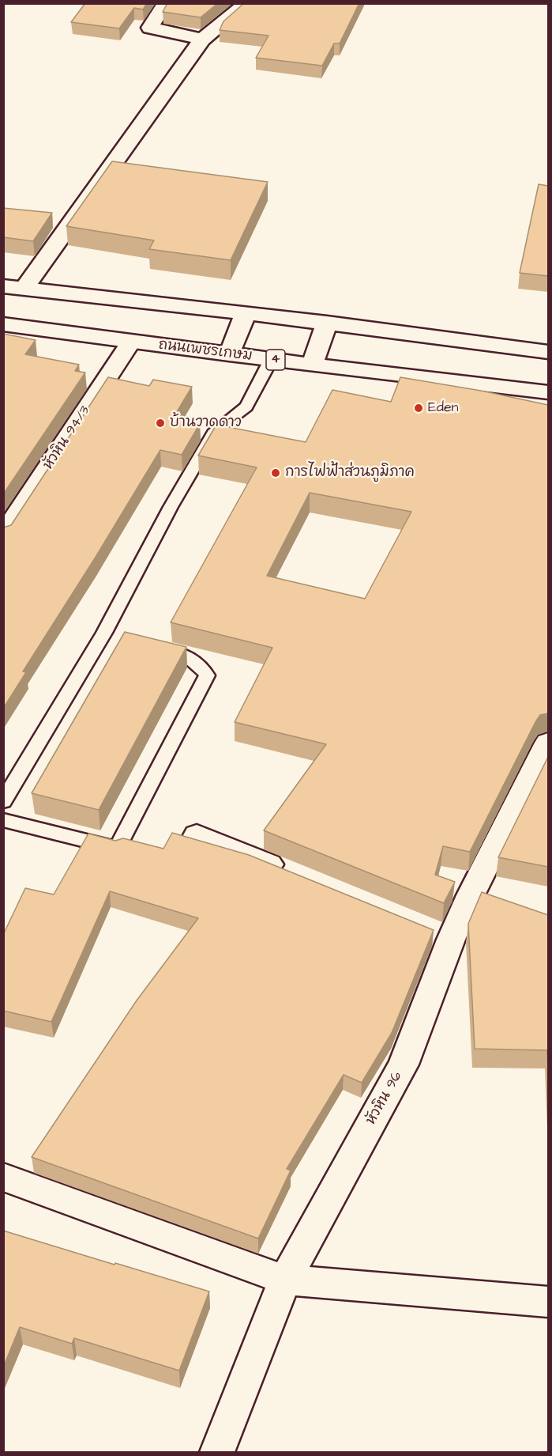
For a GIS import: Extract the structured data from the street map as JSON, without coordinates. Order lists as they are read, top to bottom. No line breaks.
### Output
{"streets":{"street":["ถนนเพชรเกษม","4","หัวหิน 94/3","หัวหิน 96"]},"crossings":[["ถนนเพชรเกษม","หัวหิน 94/3"]],"places":["Eden","บ้านวาดดาว","การไฟฟ้าส่วนภูมิภาค"]}
